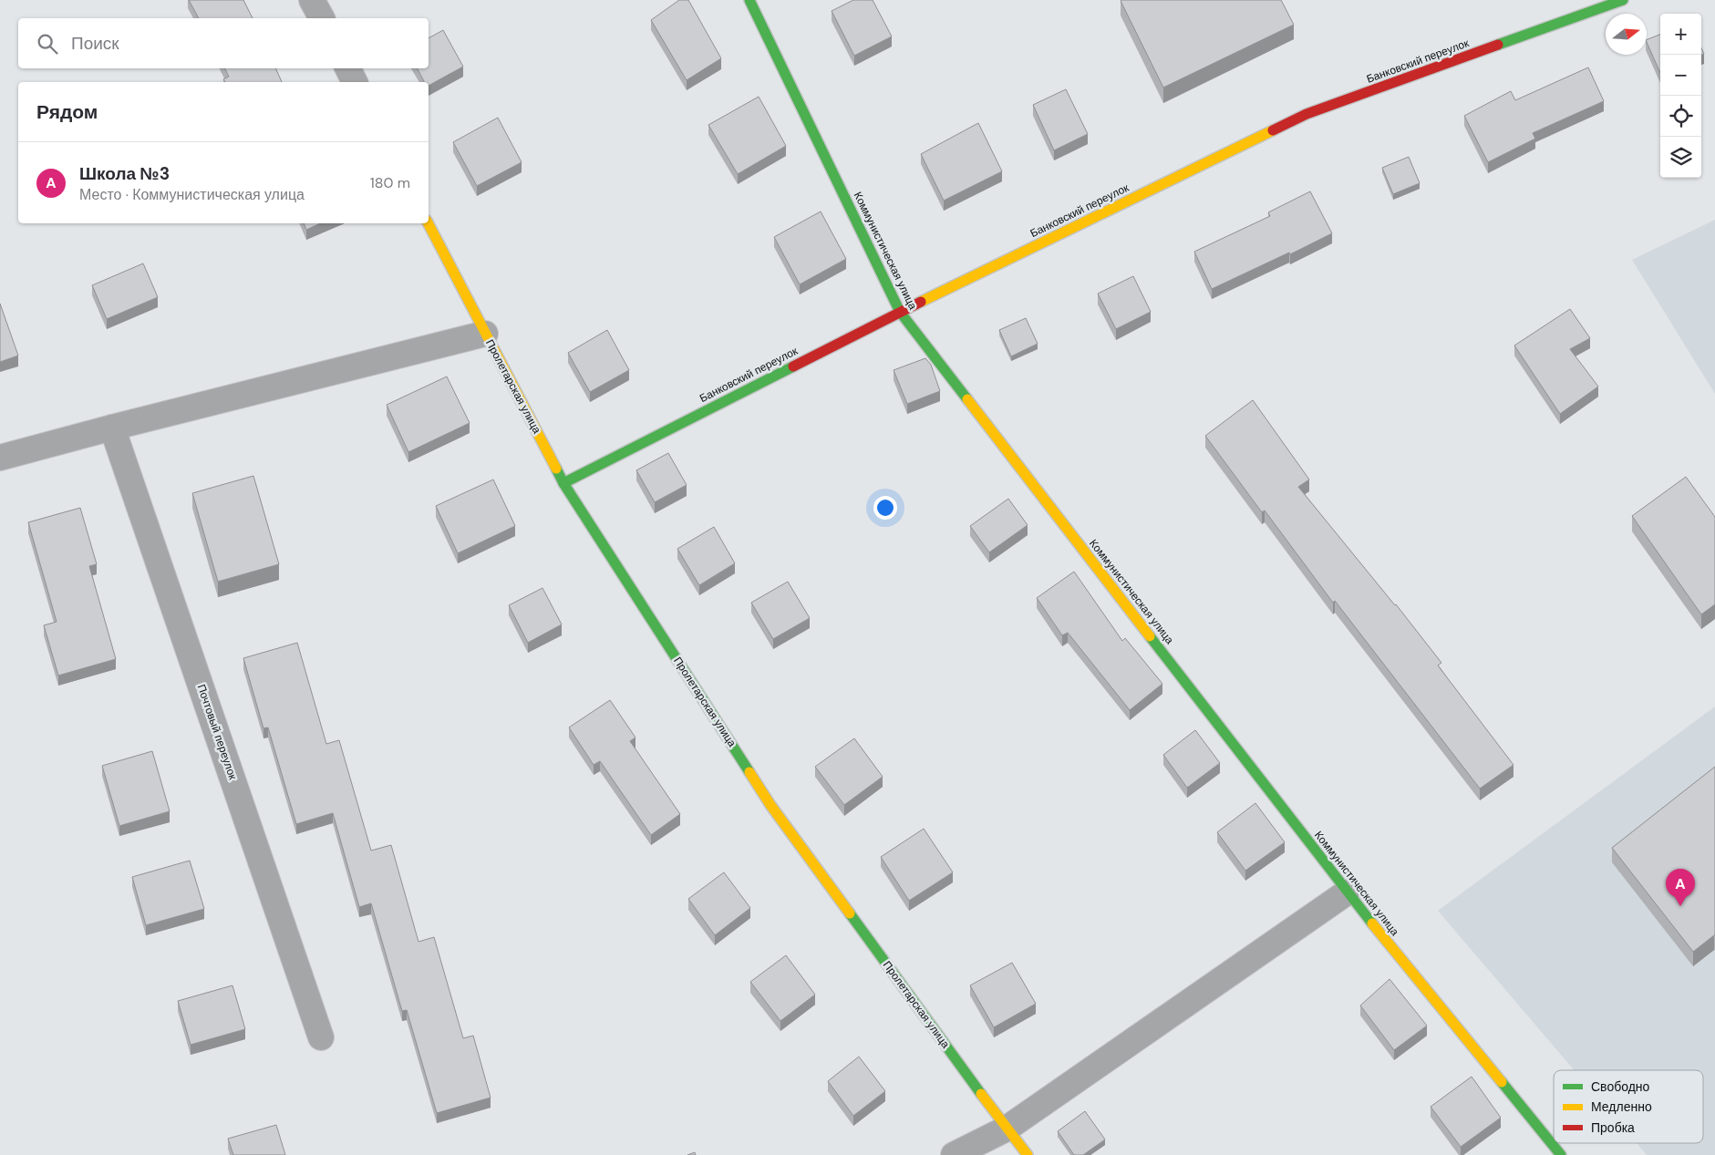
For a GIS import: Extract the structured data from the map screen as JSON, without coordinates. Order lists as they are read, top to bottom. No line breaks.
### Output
{"streets":{"street":["Банковский переулок","Коммунистическая улица","Пролетарская улица","Почтовый переулок"]},"crossings":[["Банковский переулок","Коммунистическая улица"],["Банковский переулок","Пролетарская улица"]],"legend":["Свободно","Медленно","Пробка"],"north":"right","page":{"map_buttons":["+","−"],"search":"Поиск","heading":"Рядом","list":[{"mark":"A","name":"Школа №3","note":"Место · Коммунистическая улица","value":"180 m"}],"pins":"A"}}
